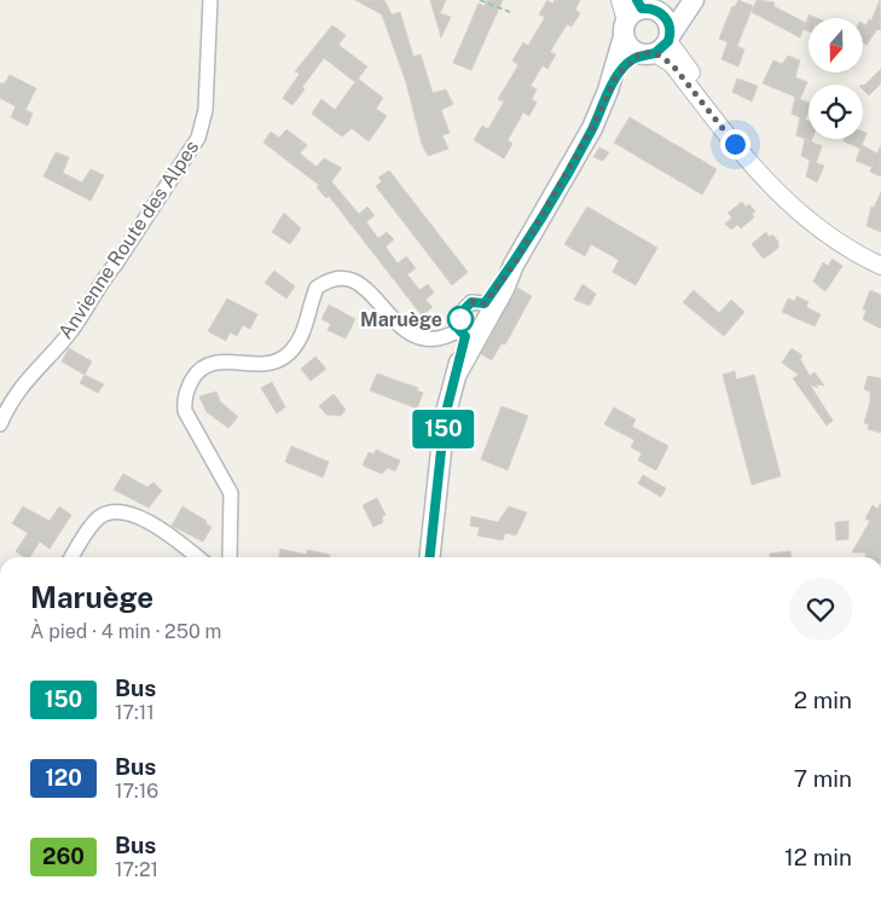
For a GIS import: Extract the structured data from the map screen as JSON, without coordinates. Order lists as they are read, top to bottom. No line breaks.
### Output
{"streets":{"street":["Anvienne Route des Alpes"]},"places":["Maruège"],"lines":["bus line 150"],"north":"bottom","page":{"on_map":"150","heading":["Maruège","À pied · 4 min · 250 m"],"list":[{"mark":"150","name":"Bus","note":"17:11","value":"2 min"},{"mark":"120","name":"Bus","note":"17:16","value":"7 min"},{"mark":"260","name":"Bus","note":"17:21","value":"12 min"}]}}
